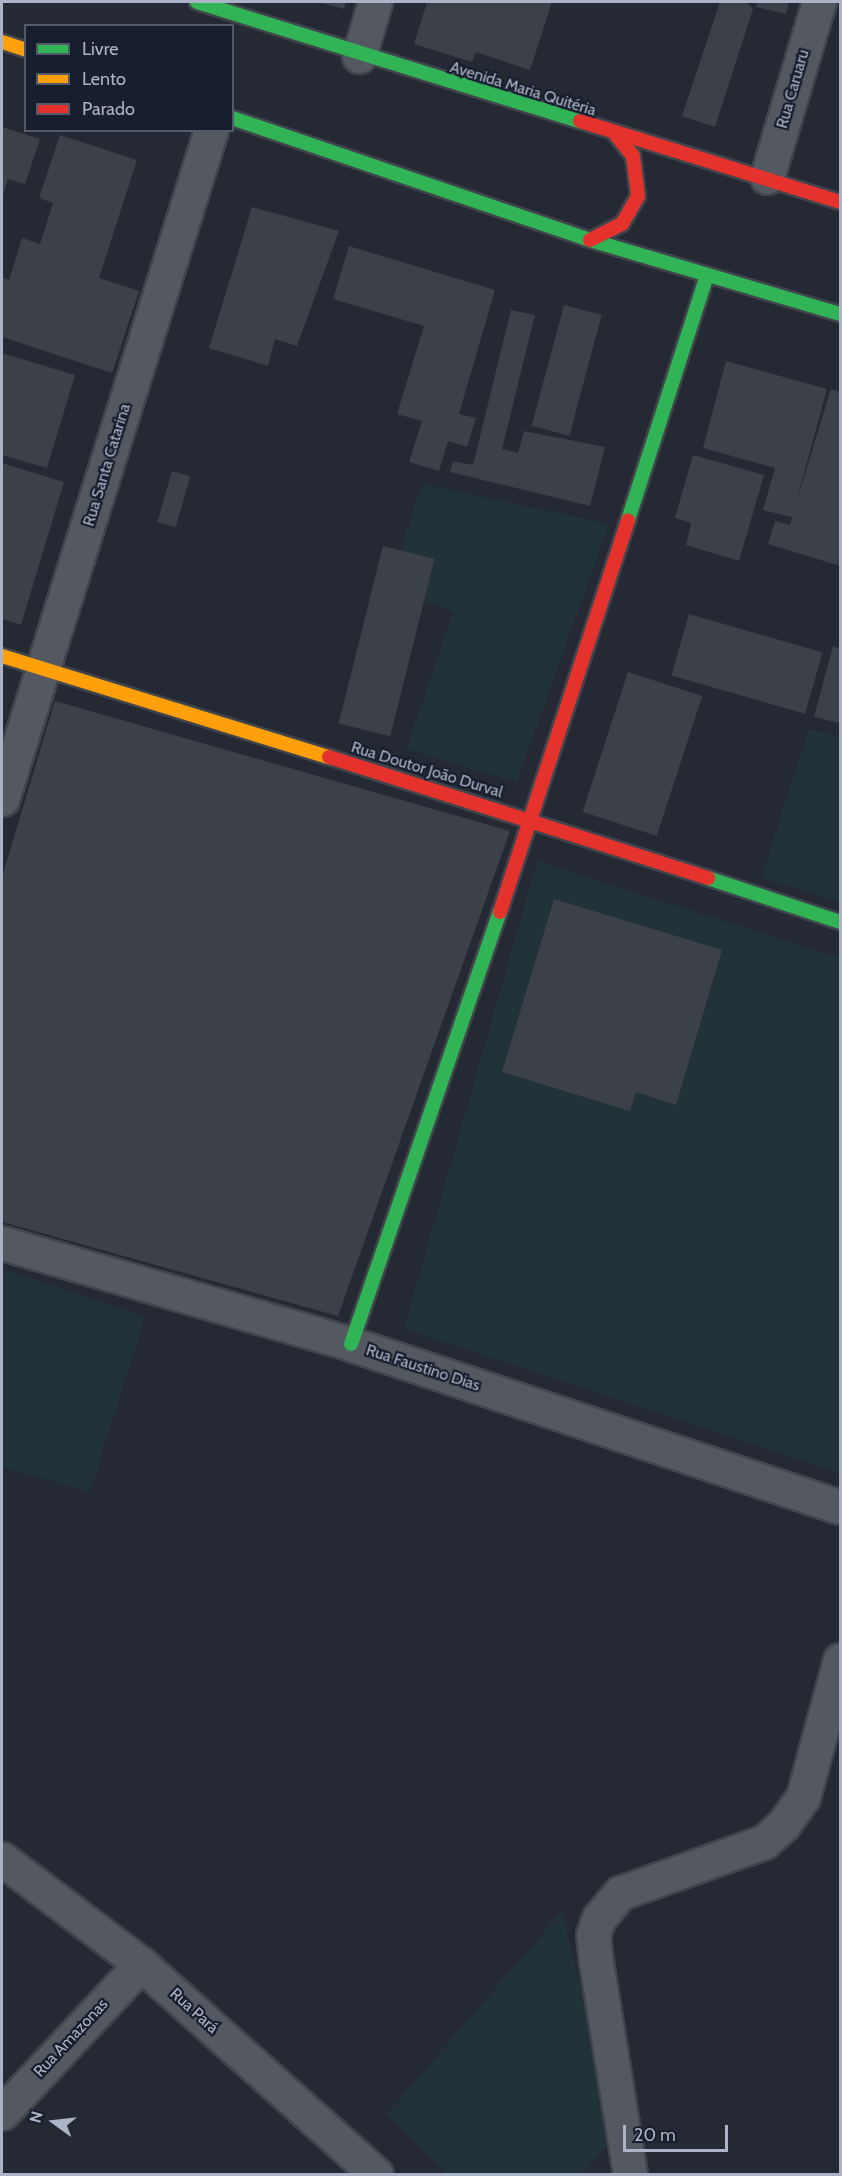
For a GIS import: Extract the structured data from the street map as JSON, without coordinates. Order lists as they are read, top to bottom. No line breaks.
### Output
{"streets":{"street":["Avenida Maria Quitéria","Rua Caruaru","Rua Santa Catarina","Rua Doutor João Durval","Rua Faustino Dias","Rua Pará","Rua Amazonas"]},"crossings":[["Avenida Maria Quitéria","Rua Caruaru"],["Rua Santa Catarina","Rua Doutor João Durval"],["Rua Pará","Rua Amazonas"]],"legend":["Livre","Lento","Parado"],"scale_bar":"20 m","north":"left"}
